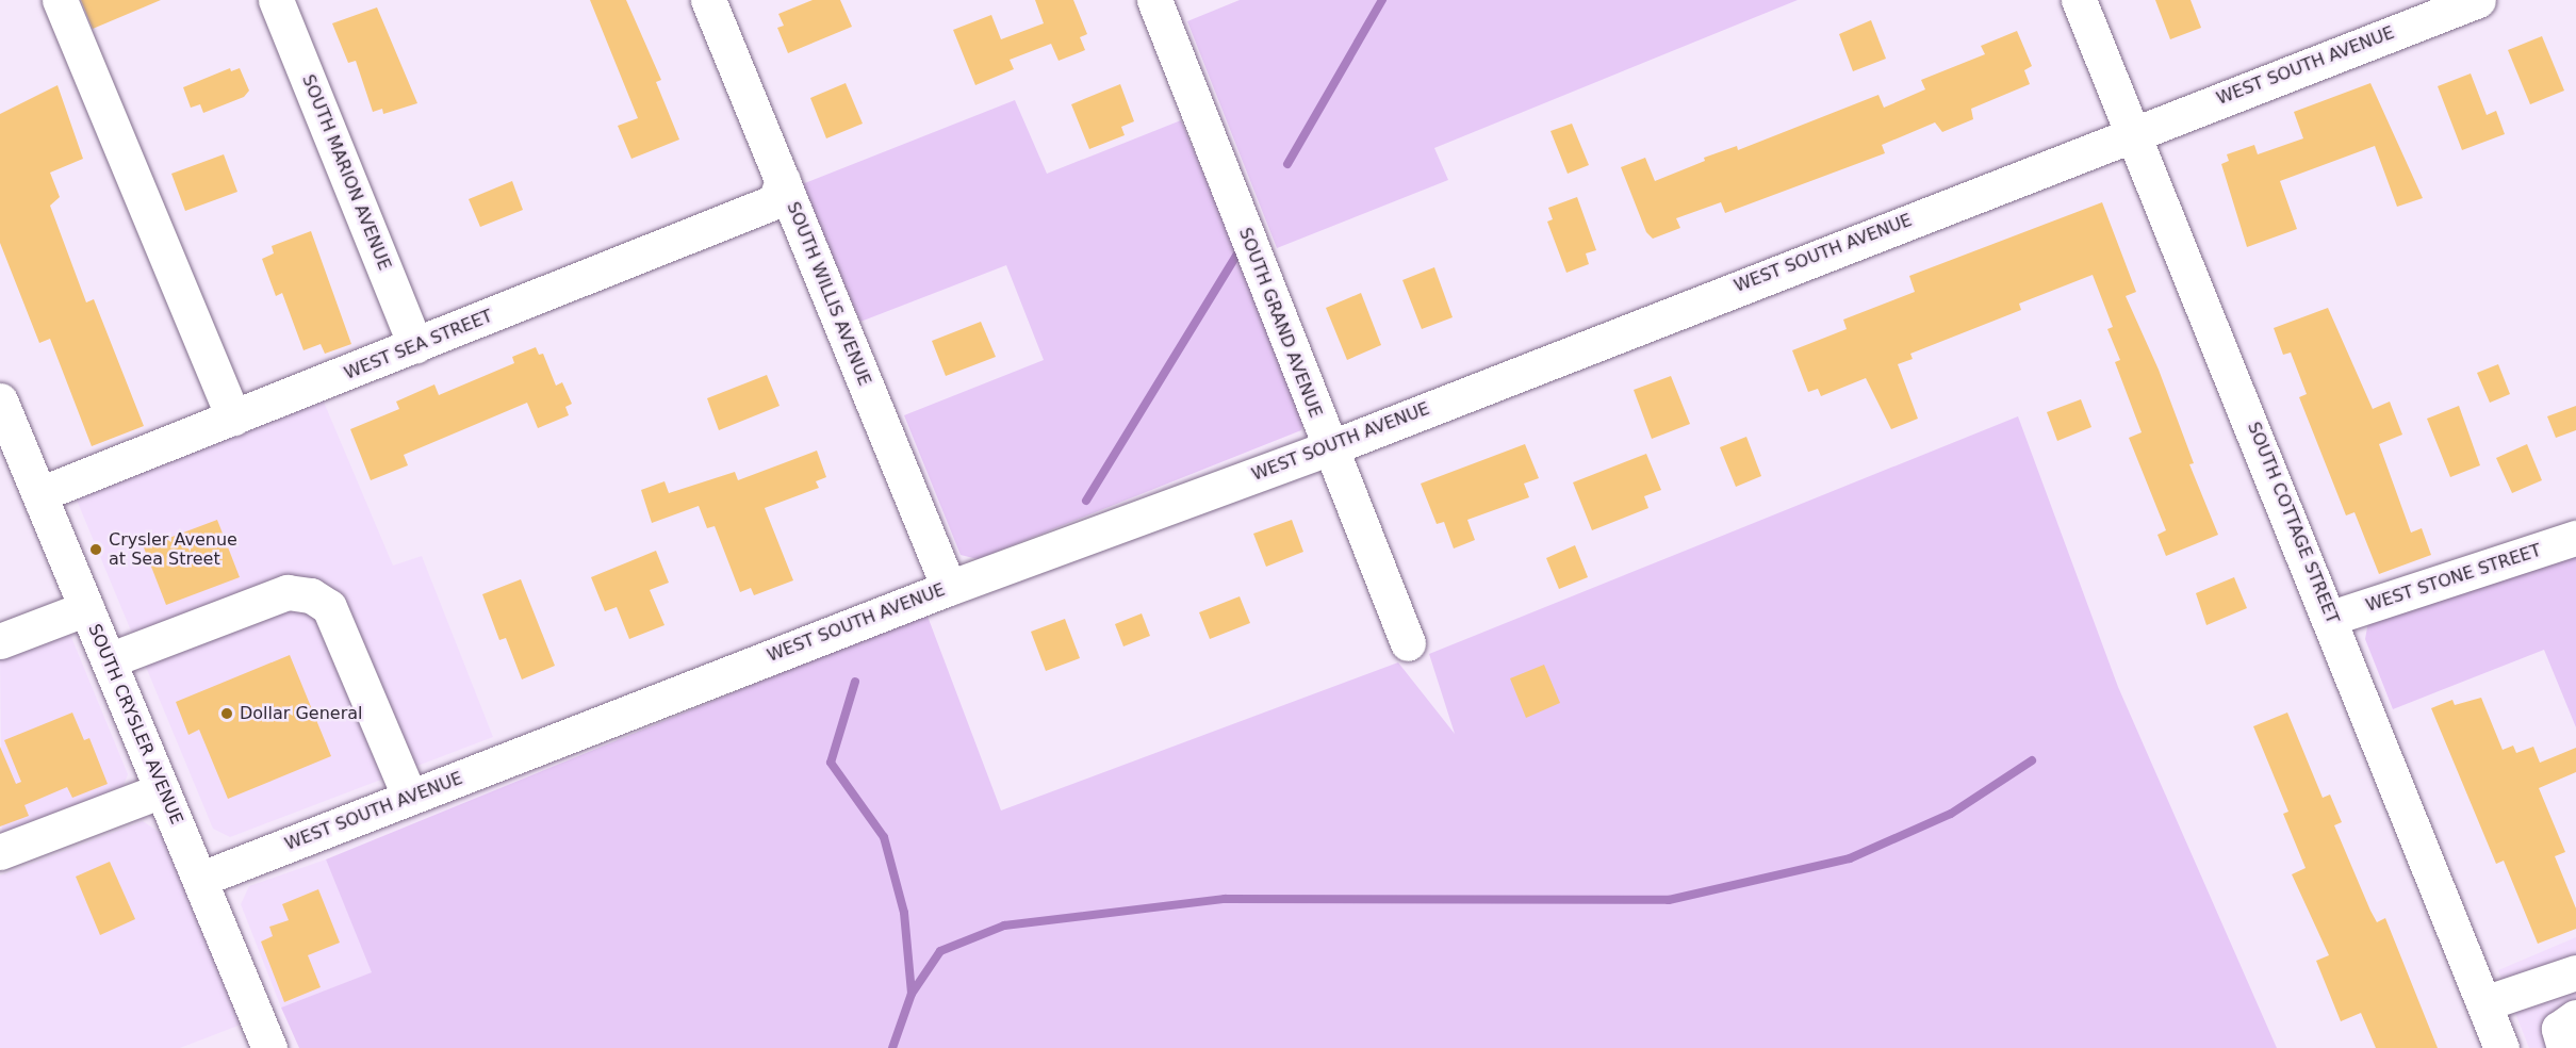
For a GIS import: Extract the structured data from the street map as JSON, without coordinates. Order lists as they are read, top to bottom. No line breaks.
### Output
{"streets":{"street":["WEST SOUTH AVENUE","SOUTH MARION AVENUE","SOUTH WILLIS AVENUE","SOUTH GRAND AVENUE","WEST SEA STREET","SOUTH COTTAGE STREET","WEST STONE STREET","SOUTH CRYSLER AVENUE"]},"crossings":[["WEST SOUTH AVENUE","SOUTH WILLIS AVENUE"],["WEST SOUTH AVENUE","SOUTH GRAND AVENUE"],["WEST SOUTH AVENUE","SOUTH COTTAGE STREET"],["WEST SOUTH AVENUE","SOUTH CRYSLER AVENUE"],["SOUTH MARION AVENUE","WEST SEA STREET"],["SOUTH WILLIS AVENUE","WEST SEA STREET"],["WEST SEA STREET","SOUTH CRYSLER AVENUE"],["SOUTH COTTAGE STREET","WEST STONE STREET"]],"places":["Crysler Avenue at Sea Street","Dollar General"]}
